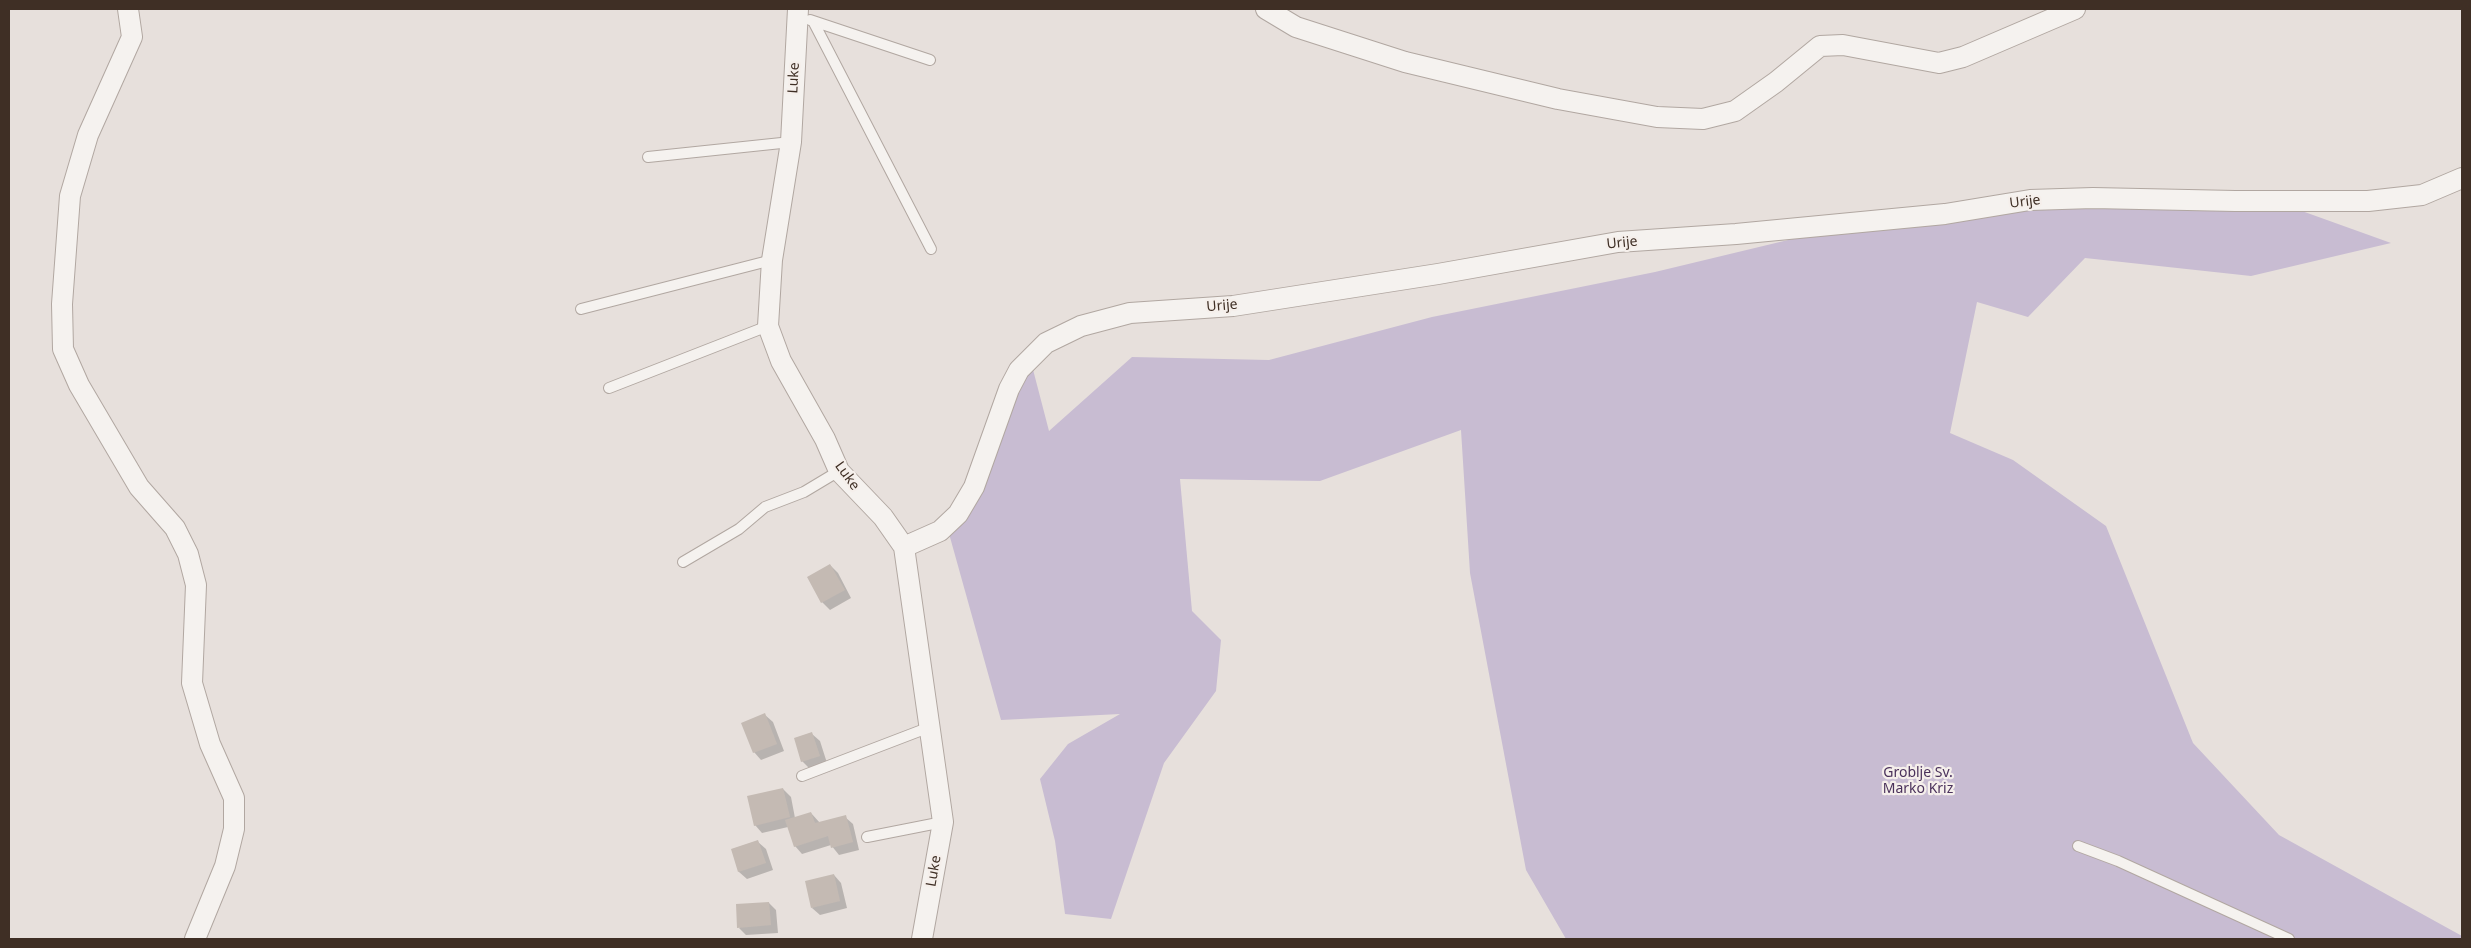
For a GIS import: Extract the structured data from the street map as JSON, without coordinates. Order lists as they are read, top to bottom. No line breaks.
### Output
{"streets":{"street":["Luke","Urije"]},"crossings":[["Luke","Urije"]],"parks":["Groblje Sv. Marko Kriz"]}
